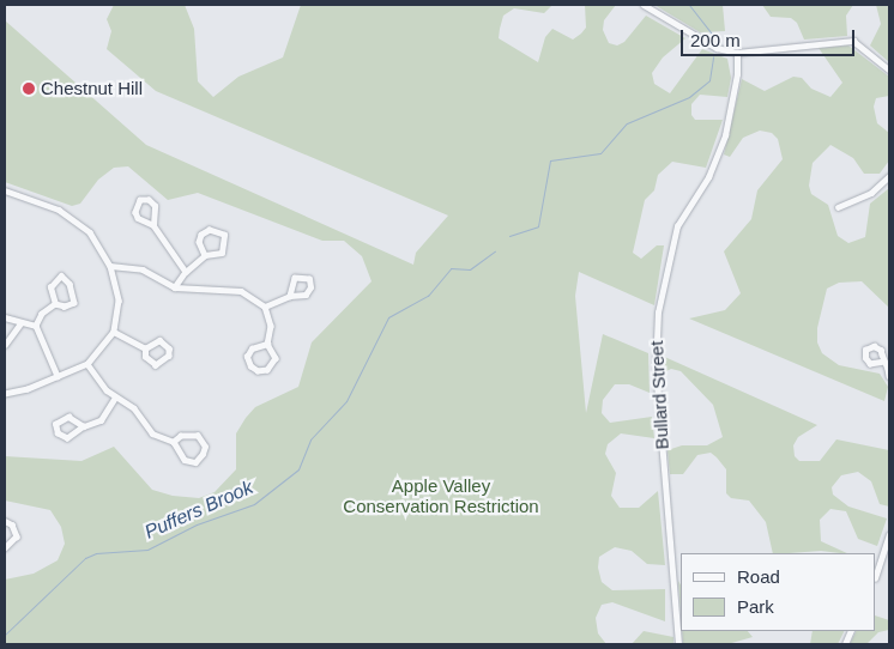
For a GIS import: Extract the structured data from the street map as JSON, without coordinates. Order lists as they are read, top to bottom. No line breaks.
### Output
{"streets":{"street":["Bullard Street"]},"water":["Puffers Brook"],"parks":["Apple Valley Conservation Restriction"],"places":["Chestnut Hill"],"legend":["Road","Park"],"scale_bar":"200 m"}
